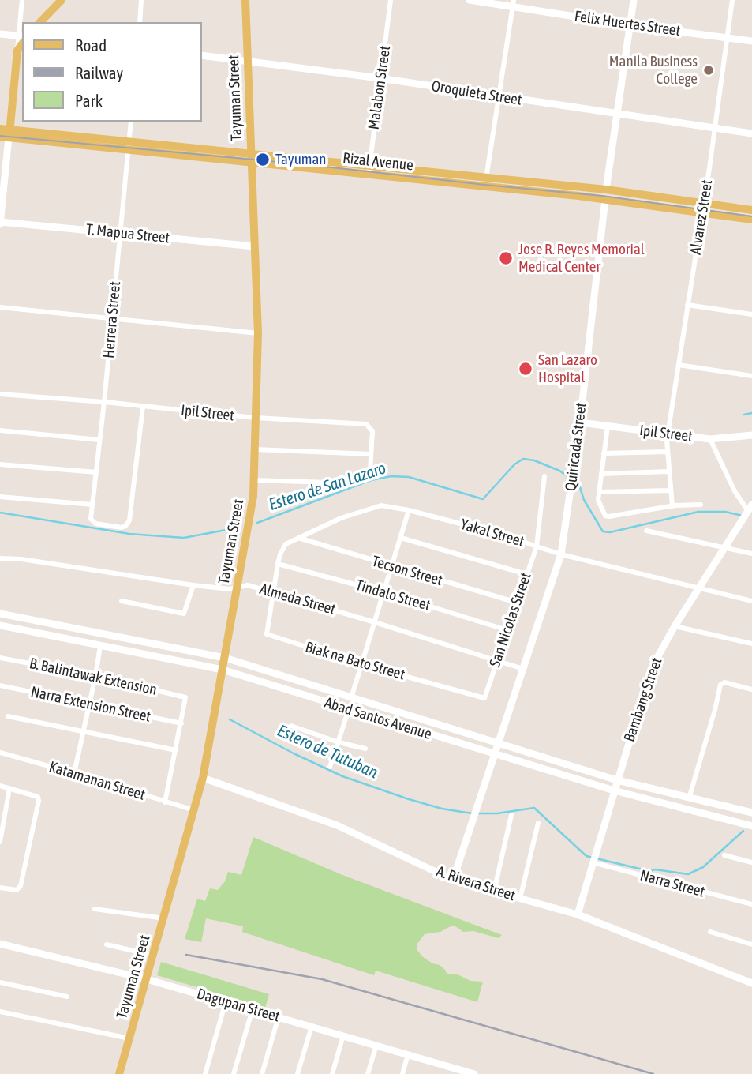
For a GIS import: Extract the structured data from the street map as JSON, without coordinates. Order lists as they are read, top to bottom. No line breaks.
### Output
{"streets":{"main road":["Tayuman Street","Rizal Avenue"],"street":["Felix Huertas Street","Malabon Street","Oroquieta Street","Alvarez Street","T. Mapua Street","Herrera Street","Ipil Street","Quiricada Street","Yakal Street","Tecson Street","Tindalo Street","Almeda Street","San Nicolas Street","Biak na Bato Street","B. Balintawak Extension","Bambang Street","Narra Extension Street","Abad Santos Avenue","Katamanan Street","A. Rivera Street","Narra Street","Dagupan Street"]},"crossings":[["Felix Huertas Street","Alvarez Street"],["Felix Huertas Street","Quiricada Street"],["Malabon Street","Oroquieta Street"],["Malabon Street","Rizal Avenue"],["Oroquieta Street","Tayuman Street"],["Oroquieta Street","Alvarez Street"],["Oroquieta Street","Quiricada Street"],["Tayuman Street","Rizal Avenue"],["Tayuman Street","T. Mapua Street"],["Tayuman Street","Ipil Street"],["Tayuman Street","Almeda Street"],["Tayuman Street","Abad Santos Avenue"],["Tayuman Street","Katamanan Street"],["Tayuman Street","A. Rivera Street"],["Tayuman Street","Dagupan Street"],["Rizal Avenue","Alvarez Street"],["Rizal Avenue","Herrera Street"],["Rizal Avenue","Quiricada Street"],["Alvarez Street","Ipil Street"],["T. Mapua Street","Herrera Street"],["Herrera Street","Ipil Street"],["Ipil Street","Quiricada Street"],["Quiricada Street","Yakal Street"],["Quiricada Street","Almeda Street"],["Quiricada Street","Abad Santos Avenue"],["Quiricada Street","A. Rivera Street"],["Yakal Street","Tecson Street"],["Yakal Street","Tindalo Street"],["Yakal Street","Almeda Street"],["Yakal Street","San Nicolas Street"],["Yakal Street","Biak na Bato Street"],["Yakal Street","Bambang Street"],["Tecson Street","San Nicolas Street"],["Tindalo Street","San Nicolas Street"],["Almeda Street","San Nicolas Street"],["Almeda Street","Biak na Bato Street"],["San Nicolas Street","Biak na Bato Street"],["B. Balintawak Extension","Narra Extension Street"],["Bambang Street","Abad Santos Avenue"],["Bambang Street","A. Rivera Street"],["Bambang Street","Narra Street"]],"water":["Estero de San Lazaro","Estero de Tutuban"],"places":["Manila Business College","Tayuman","Jose R. Reyes Memorial Medical Center","San Lazaro Hospital"],"legend":["Road","Railway","Park"]}
